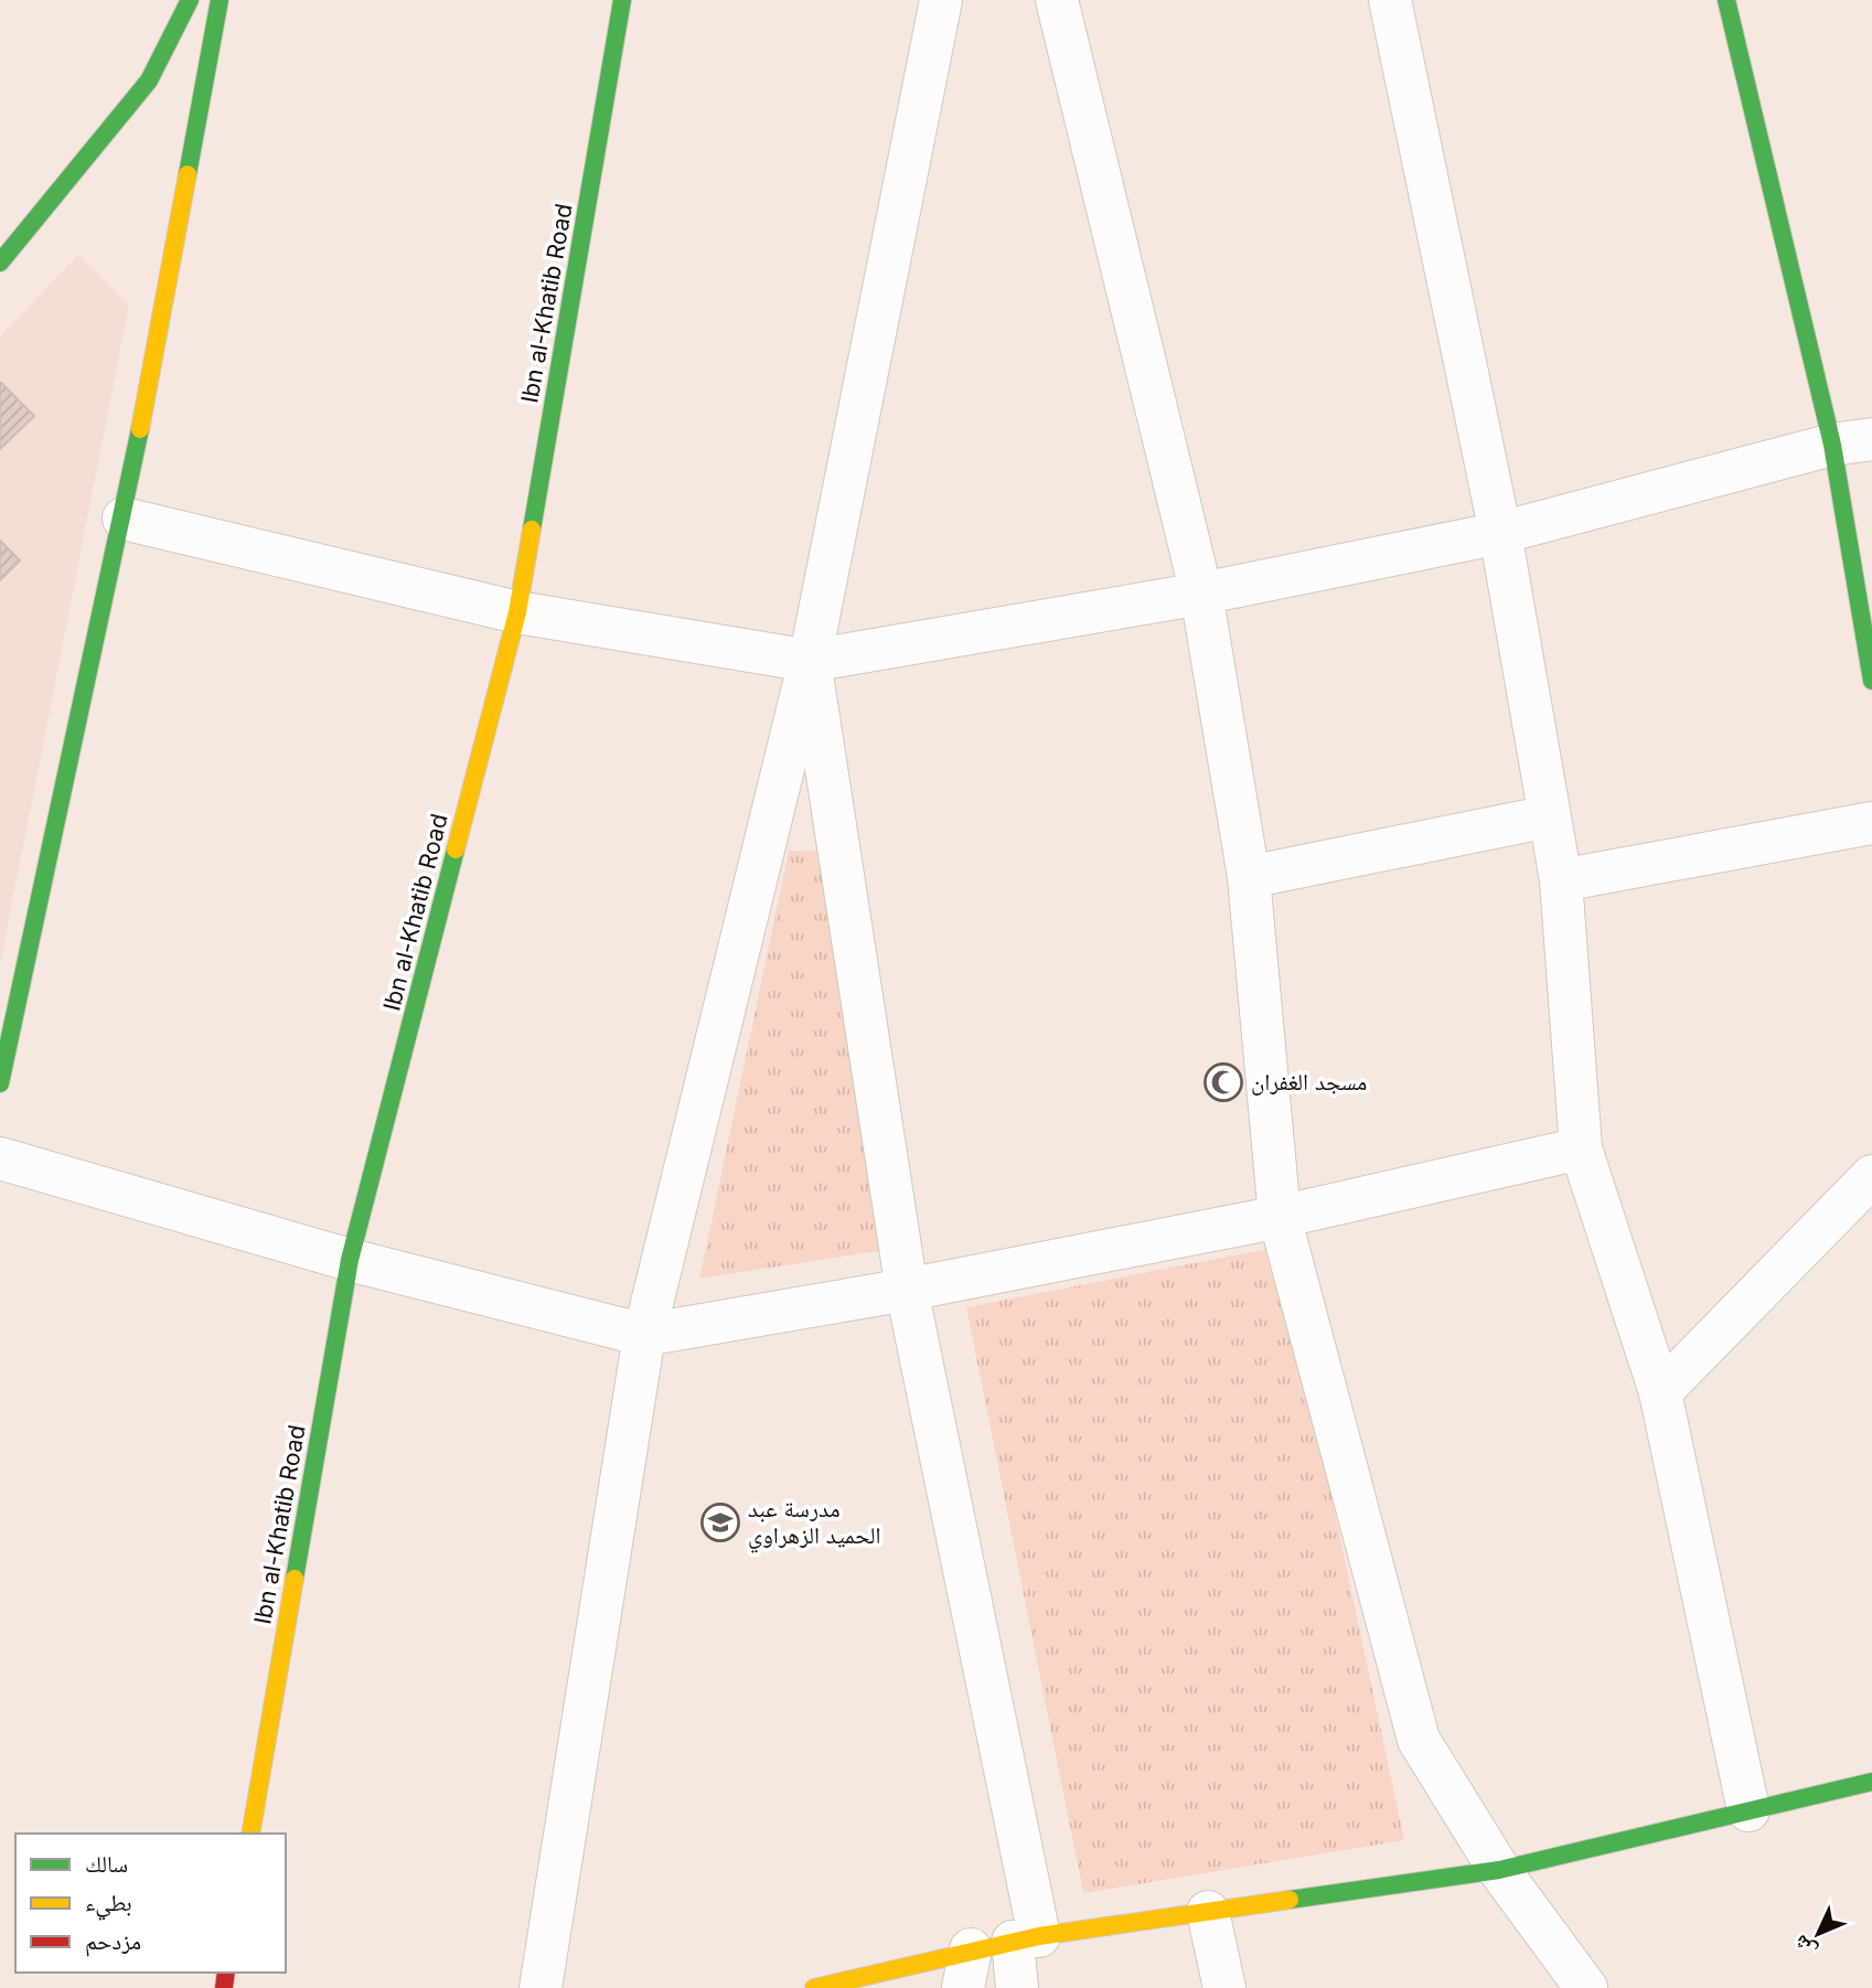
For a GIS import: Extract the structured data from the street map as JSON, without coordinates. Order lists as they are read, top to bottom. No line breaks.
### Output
{"streets":{"street":["Ibn al-Khatib Road"]},"places":{"mosque":["مسجد الغفران"],"school or university":["مدرسة عبد الحميد الزهراوي"]},"legend":["سالك","بطيء","مزدحم"],"north":"bottom left"}
